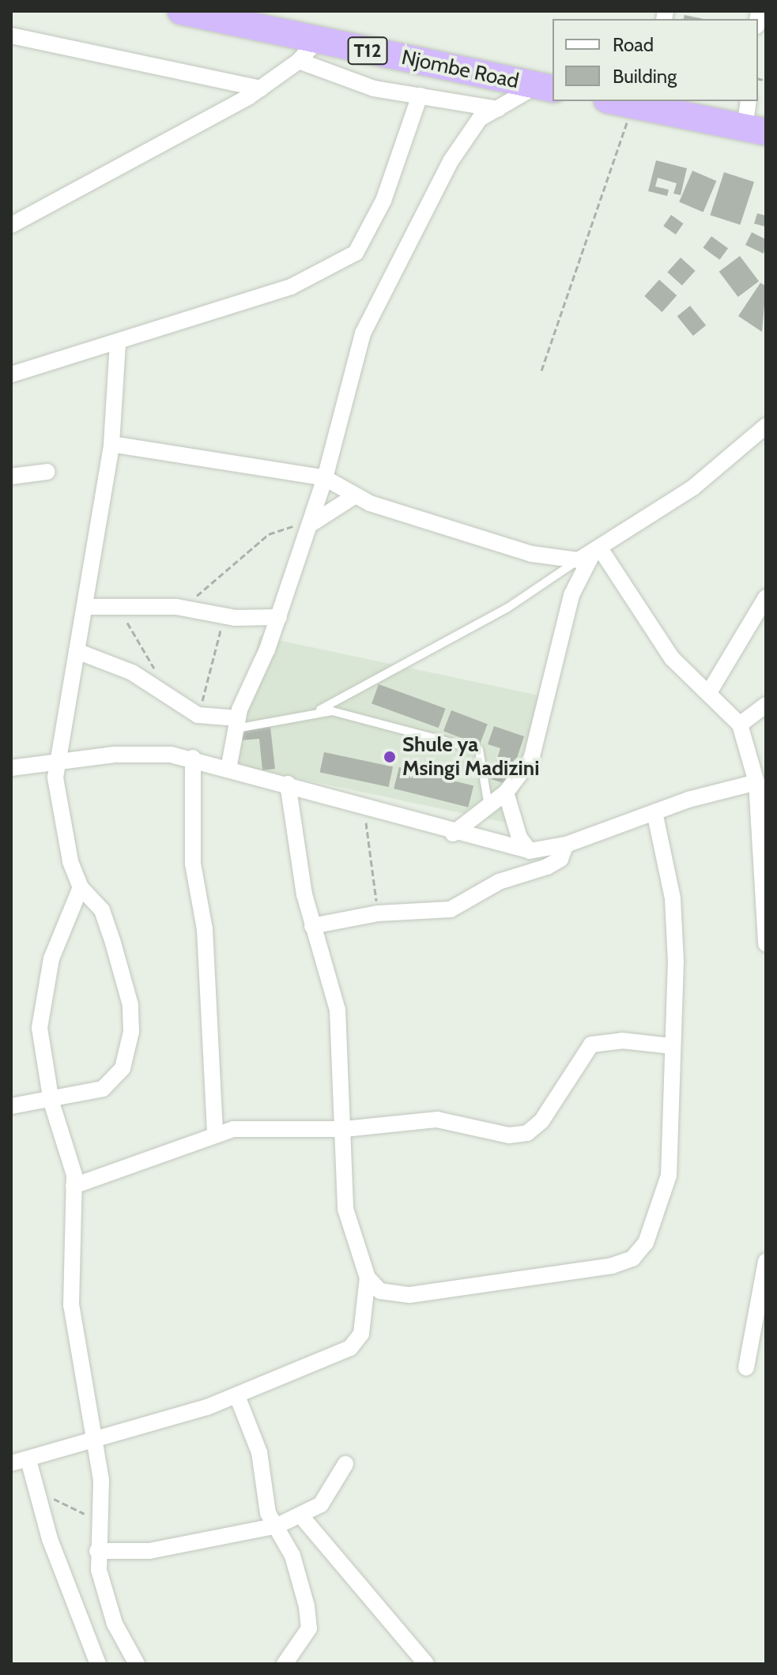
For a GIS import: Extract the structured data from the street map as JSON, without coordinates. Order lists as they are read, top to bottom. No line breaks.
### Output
{"streets":{"highway":["T12","Njombe Road"]},"places":["Shule ya Msingi Madizini"],"legend":["Road","Building"]}
